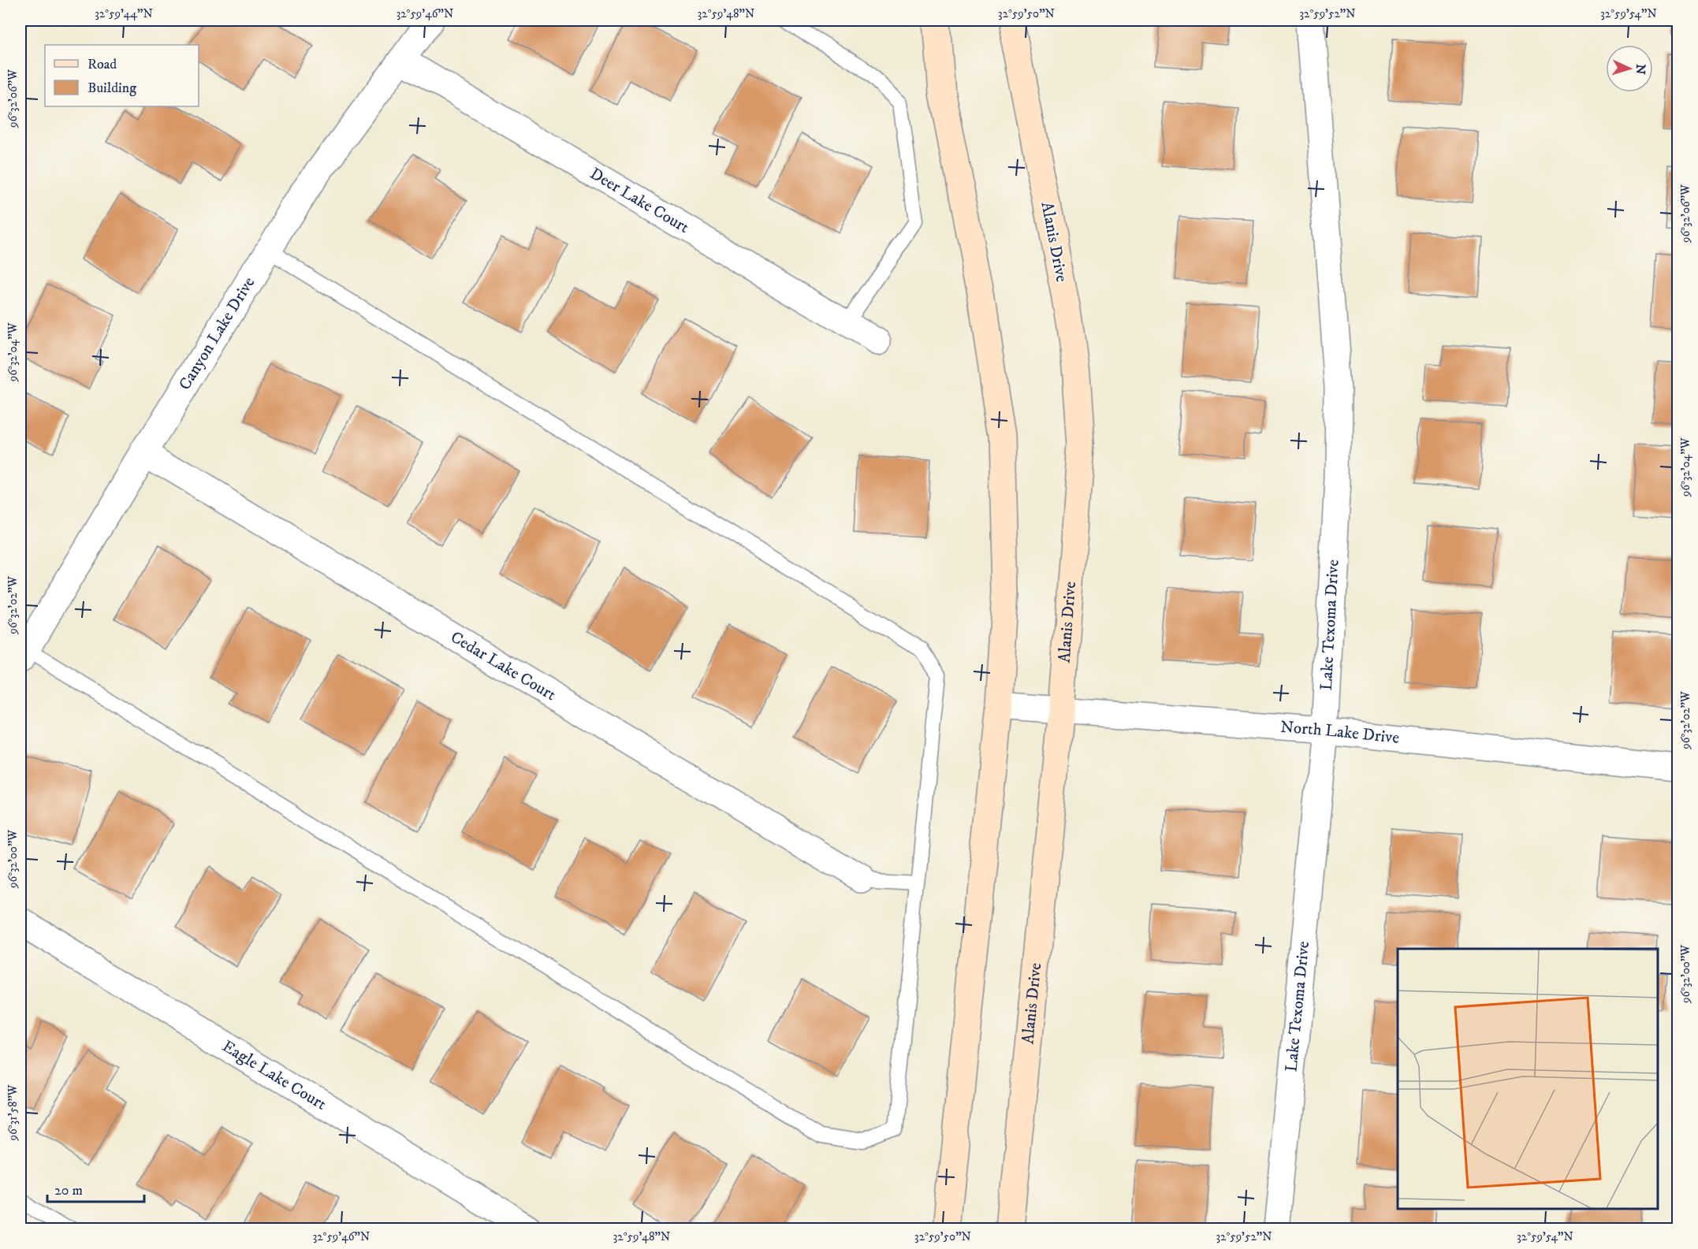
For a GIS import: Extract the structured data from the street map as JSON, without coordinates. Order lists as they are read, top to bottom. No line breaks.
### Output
{"streets":{"main road":["Alanis Drive"],"street":["Deer Lake Court","Canyon Lake Drive","Lake Texoma Drive","Cedar Lake Court","North Lake Drive","Eagle Lake Court"]},"crossings":[["Deer Lake Court","Canyon Lake Drive"],["Alanis Drive","North Lake Drive"],["Canyon Lake Drive","Cedar Lake Court"],["Lake Texoma Drive","North Lake Drive"]],"legend":["Road","Building"],"scale_bar":"20 m","north":"right","coordinates":["32°59'44\"N","32°59'46\"N","32°59'48\"N","32°59'50\"N","32°59'52\"N","32°59'54\"N","96°32'06\"W","96°32'04\"W","96°32'02\"W","96°32'00\"W","96°31'58\"W"]}
